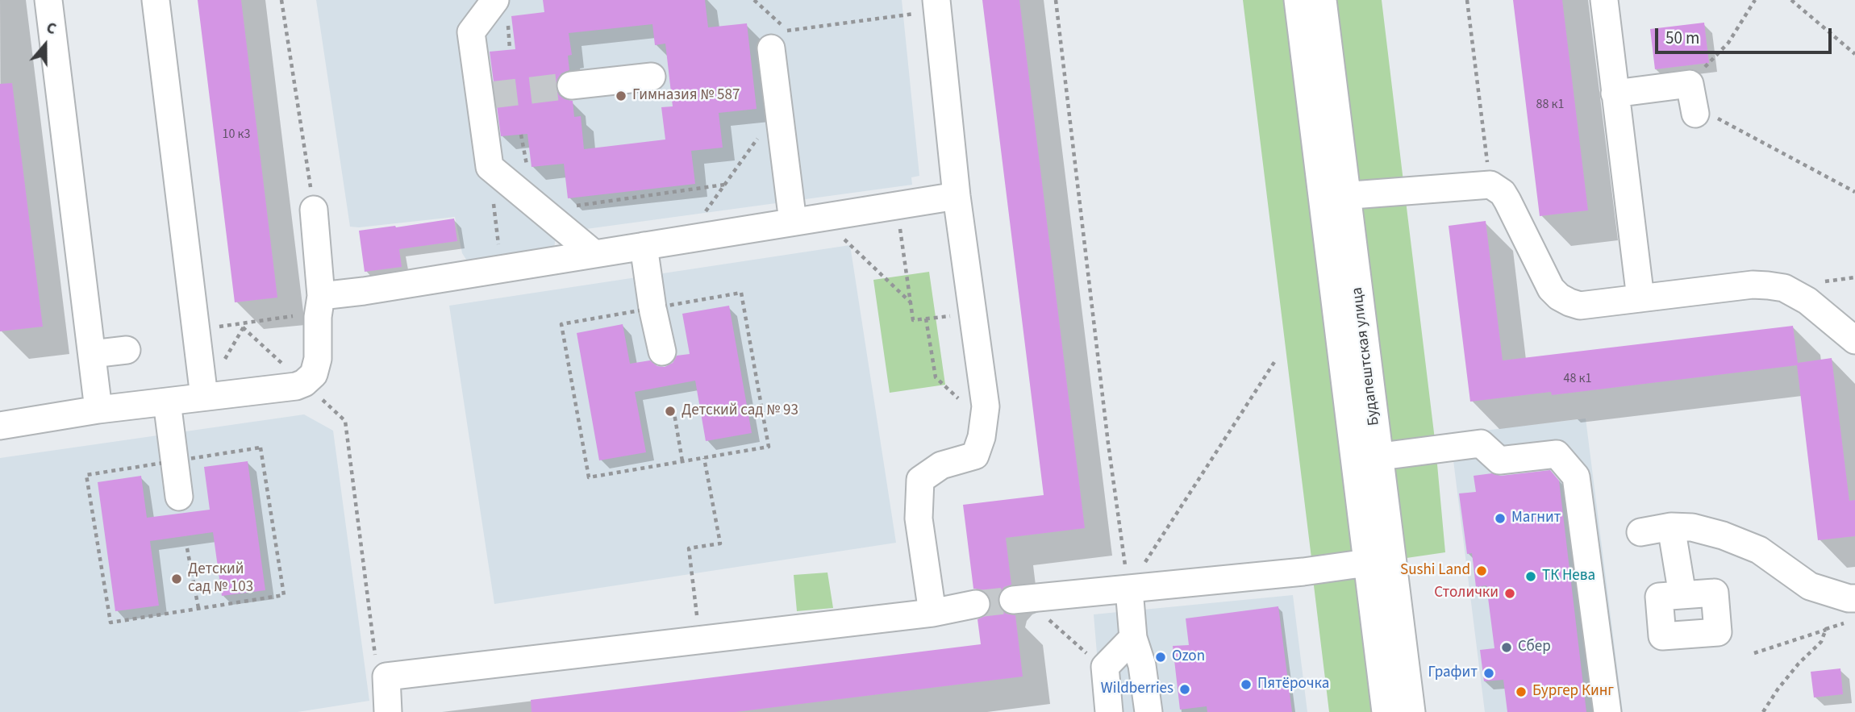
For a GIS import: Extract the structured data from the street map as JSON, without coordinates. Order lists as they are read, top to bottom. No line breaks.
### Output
{"streets":{"street":["Будапештская улица"]},"places":["Гимназия № 587","Детский сад № 93","Магнит","Sushi Land","ТК Нева","Детский сад № 103","Столички","Сбер","Ozon","Графит","Пятёрочка","Wildberries","Бургер Кинг"],"house_numbers":["88 к1","10 к3","48 к1"],"scale_bar":"50 m","north":"top"}
